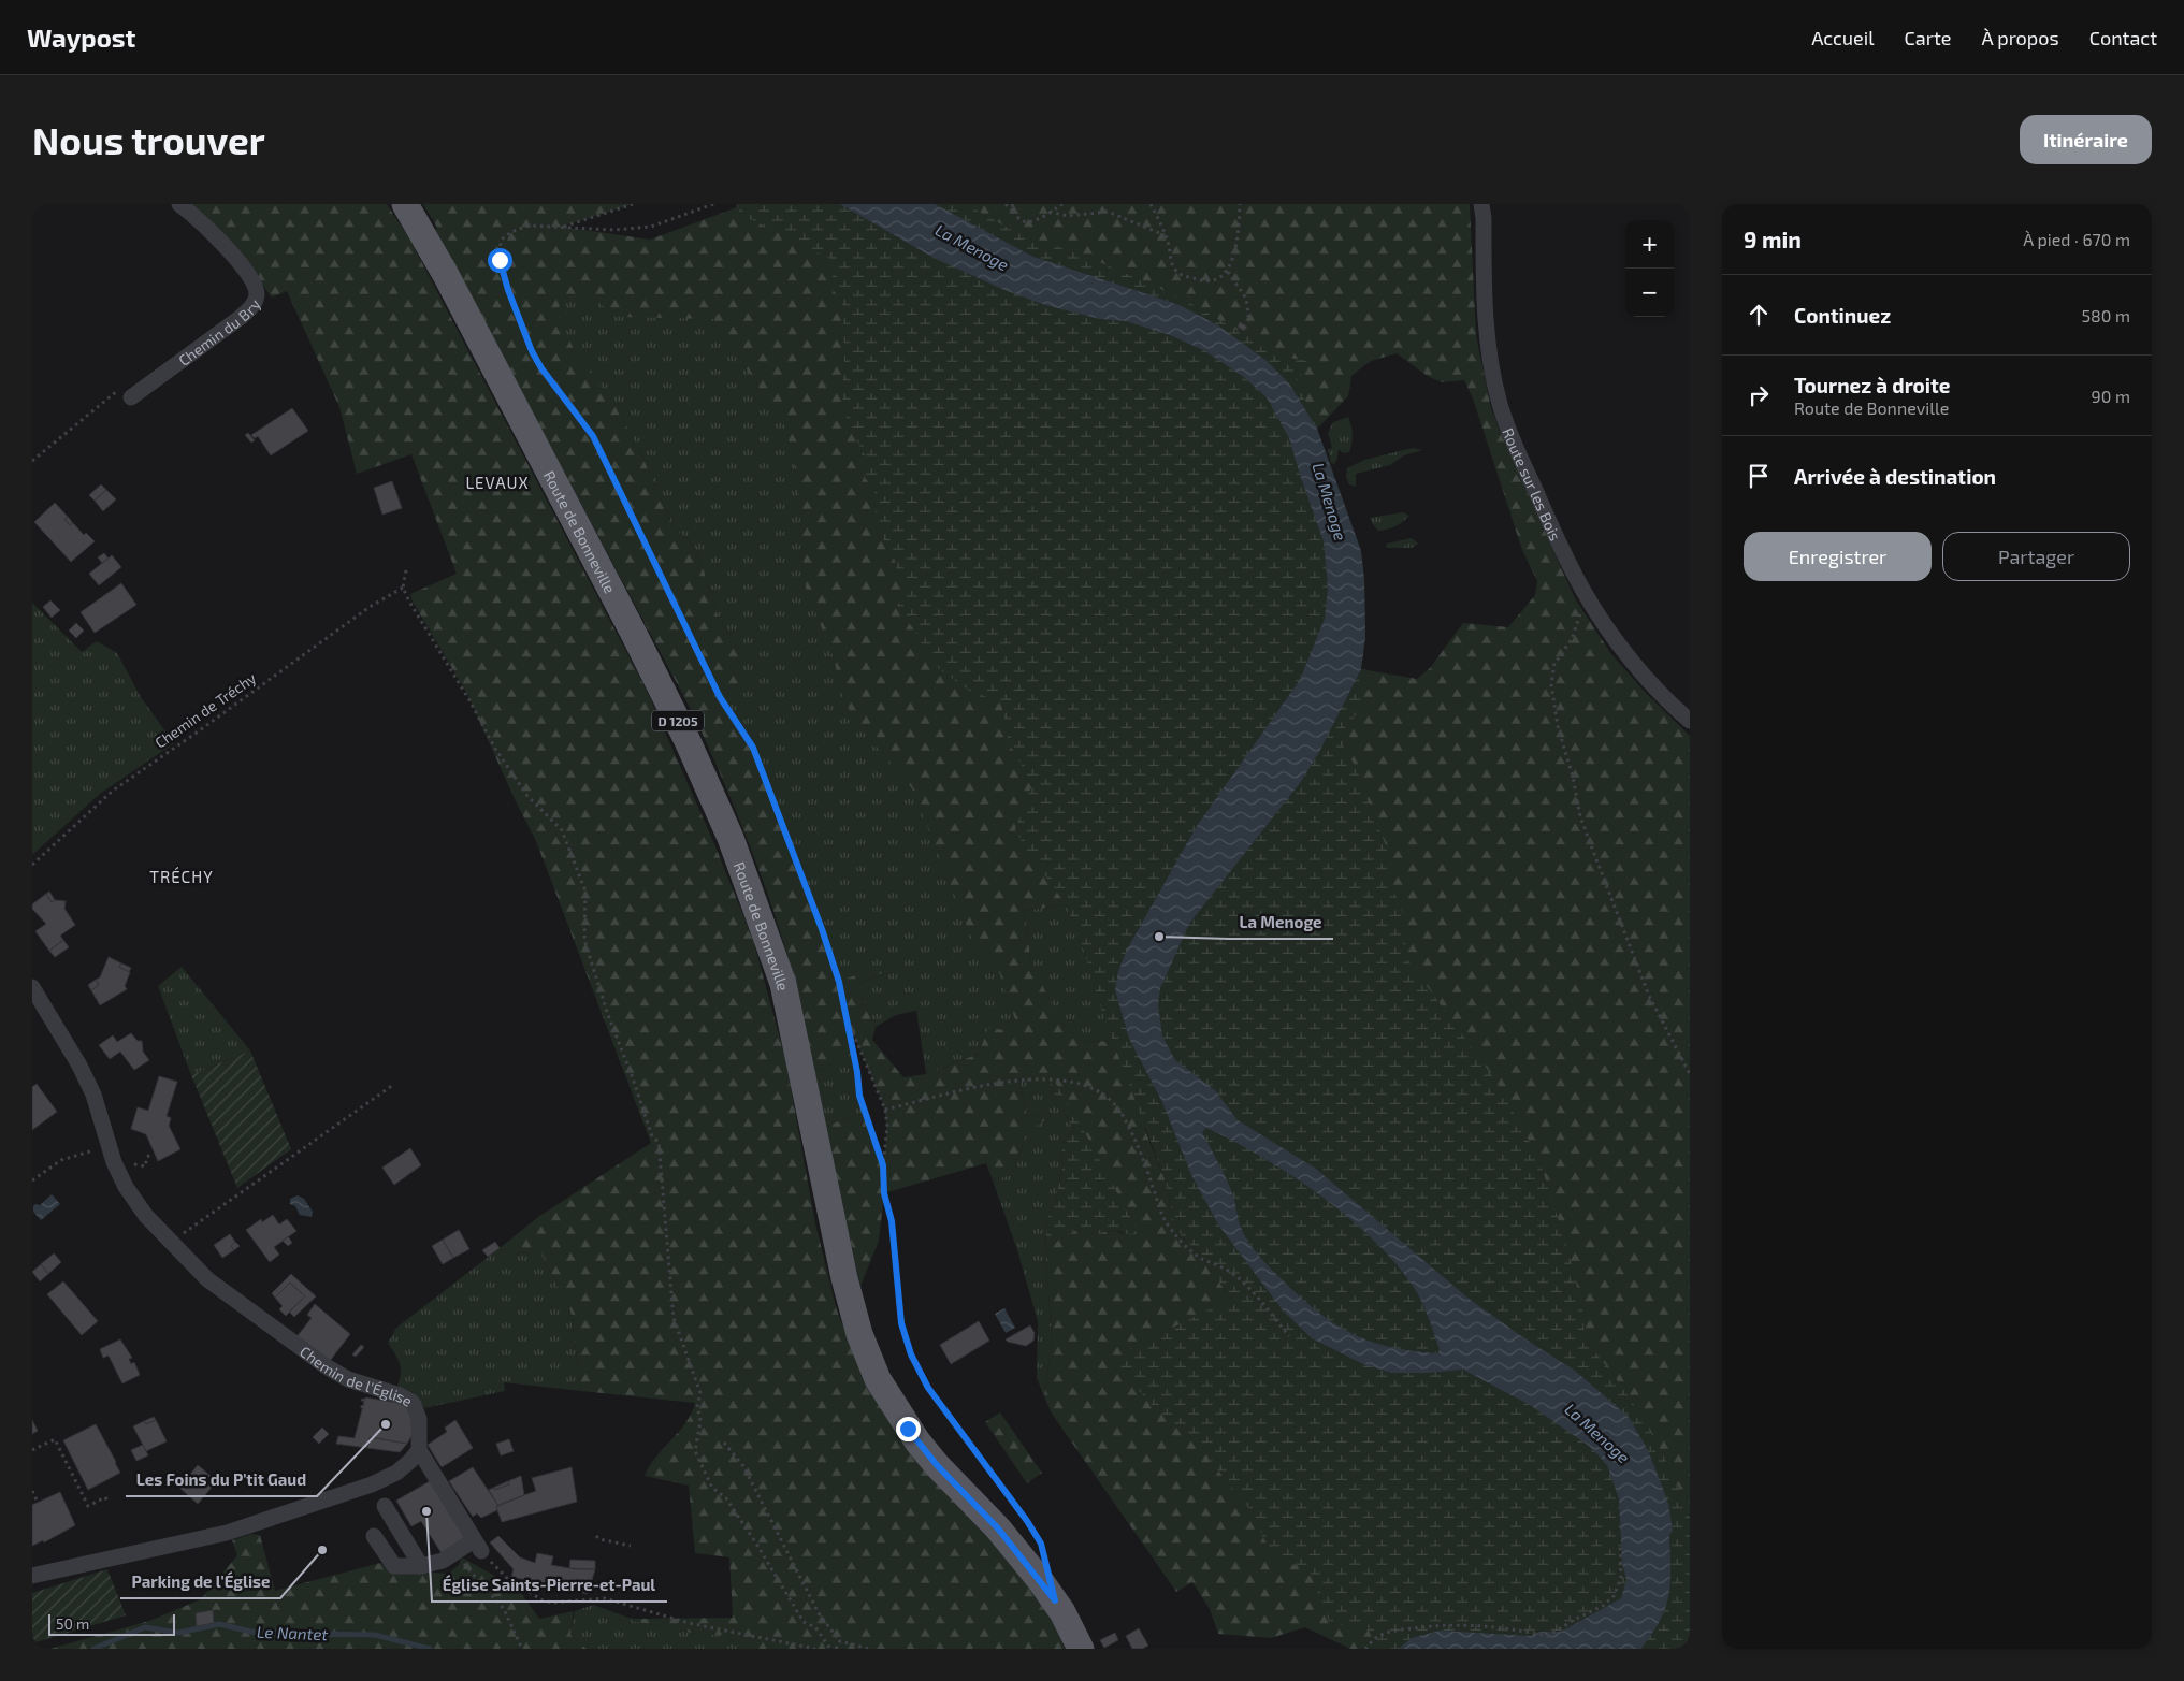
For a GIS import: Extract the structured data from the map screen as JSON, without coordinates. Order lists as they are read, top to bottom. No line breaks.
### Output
{"streets":{"main road":["Route de Bonneville","D 1205"],"street":["Chemin du Bry","Route sur les Bois","Chemin de l'Église"],"path":["Chemin de Tréchy"]},"districts":["LEVAUX","TRÉCHY"],"water":["La Menoge","Le Nantet"],"places":["La Menoge","Les Foins du P'tit Gaud","Église Saints-Pierre-et-Paul","Parking de l'Église"],"scale_bar":"50 m","page":{"header":"Waypost","nav":["Accueil","Carte","À propos","Contact"],"buttons":["Itinéraire",["Enregistrer","Partager"]],"title":"Nous trouver","heading":["9 min","À pied · 670 m"],"map_buttons":["+","−"],"list":[["Continuez","580 m"],["Tournez à droite","Route de Bonneville","90 m"],"Arrivée à destination"],"scale":"50 m"}}
